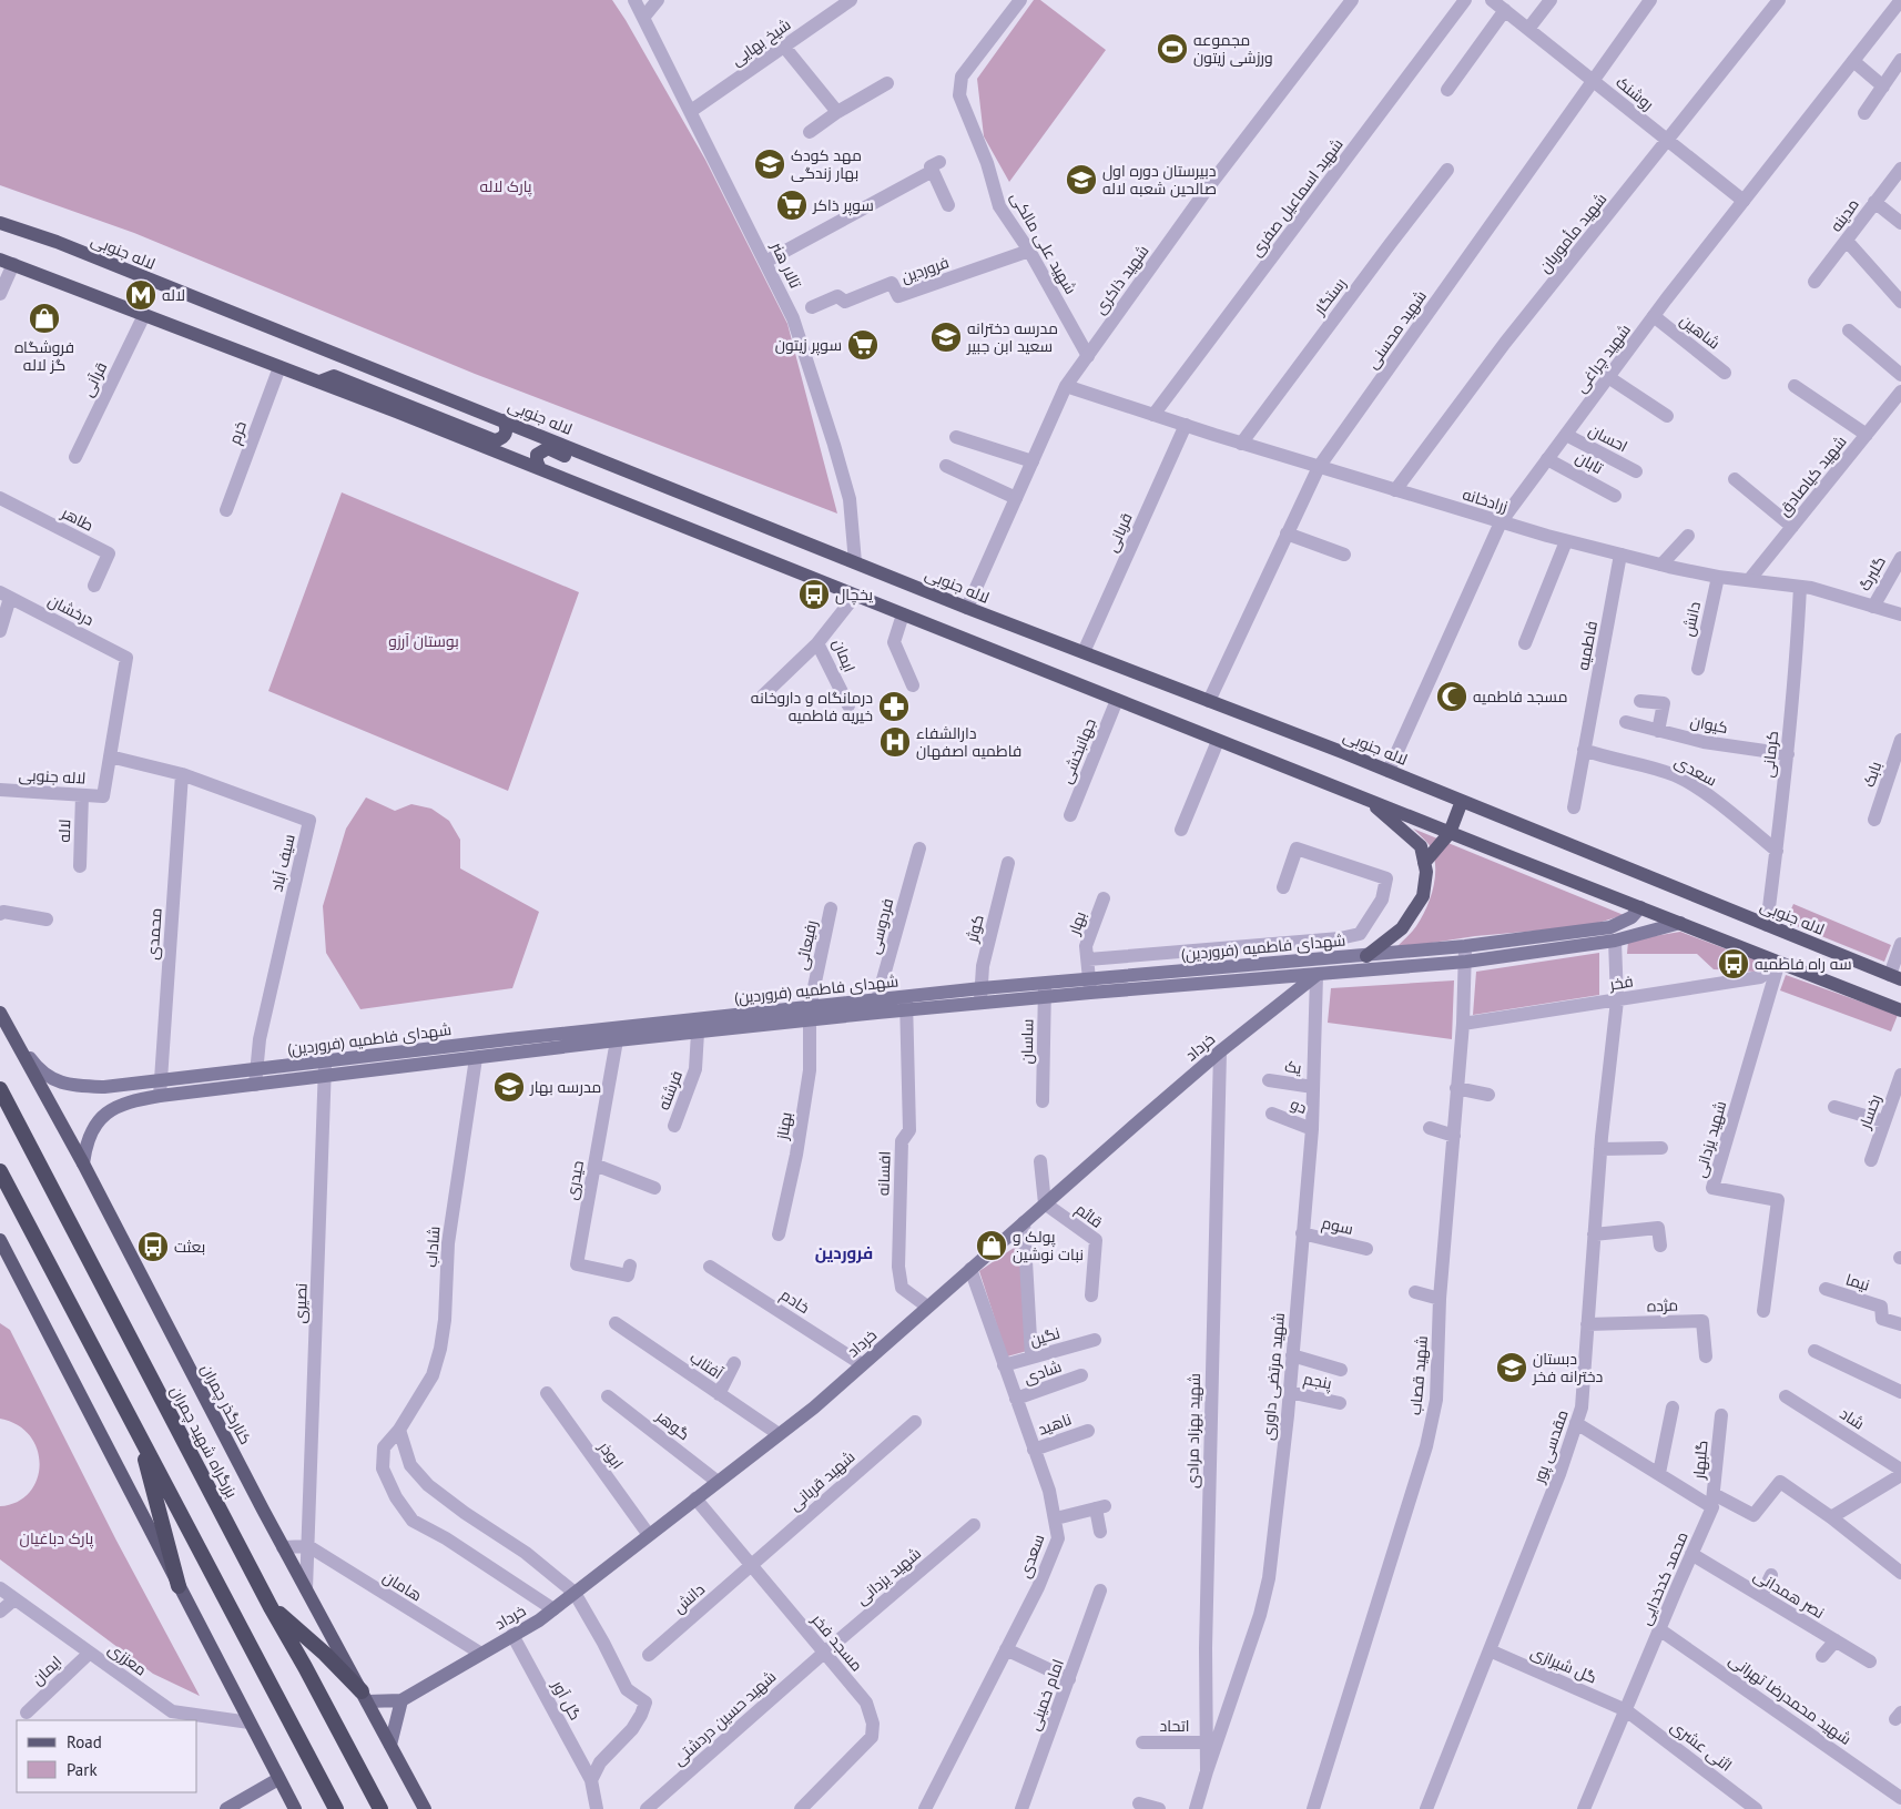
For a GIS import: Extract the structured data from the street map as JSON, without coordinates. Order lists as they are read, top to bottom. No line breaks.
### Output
{"streets":{"highway":["بزرگراه شهید چمران"],"main road":["لاله جنوبی","شهدای فاطمیه (فروردین)","خرداد","کنارگذر چمران"],"street":["شیخ بهایی","روشنک","شهید اسماعیل صفری","مدینه","شهید مأموریان","شهید علی مالکی","تالار هنر","فروردین","شهید ذاکری","رستگار","شهید محسنی","شاهین","شهید چراغی","قرآنی","خرم","احسان","تابان","شهید کیاصادق","زرادخانه","طاهر","قربانی","گلبرگ","درخشان","دانش","فاطمیه","ایمان","کیوان","جهانبخشی","کرمانی","سعدی","بابک","لاله","سیف آباد","بهار","فردوسی","کوثر","محمدی","رفیعائی","فخر","ساسان","یک","فرشته","دو","رخسار","بهناز","شهید یزدانی","افسانه","حیدری","قائم","سوم","شاداب","نیما","خادم","نصیری","مژده","نگین","آفتاب","شادی","شهید قصاب","شهید مرتضی داوری","پنجم","شاد","ناهید","گوهر","شهید بهزاد مرادی","مقدسی پور","ابوذر","گلبهار","شهید قربانی","محمد کدخدایی","هامان","نصر همدانی","مسجد فخر","معززی","گل شیرازی","امام خمینی","شهید محمدرضا تهرانی","گل آور","شهید حسین دردشتی","اتحاد","اثنی عشری"]},"crossings":[["شیخ بهایی","تالار هنر"],["روشنک","شهید مأموریان"],["روشنک","شهید محسنی"],["روشنک","شهید چراغی"],["شهید اسماعیل صفری","زرادخانه"],["شهید مأموریان","زرادخانه"],["شهید علی مالکی","فروردین"],["شهید علی مالکی","شهید ذاکری"],["لاله جنوبی","تالار هنر"],["لاله جنوبی","شهید ذاکری"],["لاله جنوبی","شهید محسنی"],["لاله جنوبی","شهید چراغی"],["لاله جنوبی","قربانی"],["لاله جنوبی","درخشان"],["لاله جنوبی","کرمانی"],["لاله جنوبی","لاله"],["لاله جنوبی","سیف آباد"],["شهید ذاکری","زرادخانه"],["رستگار","زرادخانه"],["شهید محسنی","زرادخانه"],["شاهین","شهید چراغی"],["شهید چراغی","احسان"],["شهید چراغی","تابان"],["شهید چراغی","زرادخانه"],["شهید کیاصادق","زرادخانه"],["زرادخانه","قربانی"],["زرادخانه","گلبرگ"],["زرادخانه","دانش"],["زرادخانه","فاطمیه"],["زرادخانه","کرمانی"],["درخشان","سیف آباد"],["دانش","شهید قربانی"],["دانش","مسجد فخر"],["فاطمیه","سعدی"],["ایمان","معززی"],["کیوان","کرمانی"],["کرمانی","سعدی"],["سعدی","خرداد"],["سعدی","نگین"],["سعدی","شادی"],["سعدی","ناهید"],["سیف آباد","محمدی"],["سیف آباد","شهدای فاطمیه (فروردین)"],["بهار","شهدای فاطمیه (فروردین)"],["فردوسی","شهدای فاطمیه (فروردین)"],["کوثر","شهدای فاطمیه (فروردین)"],["محمدی","شهدای فاطمیه (فروردین)"],["رفیعائی","شهدای فاطمیه (فروردین)"],["رفیعائی","بهناز"],["شهدای فاطمیه (فروردین)","ساسان"],["شهدای فاطمیه (فروردین)","خرداد"],["شهدای فاطمیه (فروردین)","فرشته"],["شهدای فاطمیه (فروردین)","بهناز"],["شهدای فاطمیه (فروردین)","افسانه"],["شهدای فاطمیه (فروردین)","حیدری"],["شهدای فاطمیه (فروردین)","شاداب"],["شهدای فاطمیه (فروردین)","نصیری"],["شهدای فاطمیه (فروردین)","شهید قصاب"],["شهدای فاطمیه (فروردین)","شهید مرتضی داوری"],["شهدای فاطمیه (فروردین)","کنارگذر چمران"],["شهدای فاطمیه (فروردین)","مقدسی پور"],["فخر","شهید یزدانی"],["فخر","شهید قصاب"],["فخر","مقدسی پور"],["خرداد","افسانه"],["خرداد","قائم"],["خرداد","شاداب"],["خرداد","خادم"],["خرداد","آفتاب"],["خرداد","شهید مرتضی داوری"],["خرداد","گوهر"],["خرداد","شهید بهزاد مرادی"],["خرداد","ابوذر"],["خرداد","هامان"],["خرداد","مسجد فخر"],["خرداد","گل آور"],["یک","شهید مرتضی داوری"],["دو","شهید مرتضی داوری"],["شهید یزدانی","مسجد فخر"],["شهید یزدانی","شهید حسین دردشتی"],["سوم","شهید مرتضی داوری"],["نصیری","کنارگذر چمران"],["نصیری","هامان"],["مژده","مقدسی پور"],["شهید مرتضی داوری","پنجم"],["شهید مرتضی داوری","شهید بهزاد مرادی"],["شهید بهزاد مرادی","اتحاد"],["مقدسی پور","گل شیرازی"],["گلبهار","محمد کدخدایی"],["شهید قربانی","مسجد فخر"],["محمد کدخدایی","نصر همدانی"],["محمد کدخدایی","گل شیرازی"],["محمد کدخدایی","شهید محمدرضا تهرانی"],["محمد کدخدایی","اثنی عشری"],["مسجد فخر","شهید حسین دردشتی"],["گل شیرازی","اثنی عشری"]],"districts":["فروردین"],"parks":["پارک لاله","بوستان آرزو","پارک دباغیان"],"places":{"sports":["مجموعه ورزشی زیتون"],"school or university":["مهد کودک بهار زندگی","دبیرستان دوره اول صالحین شعبه لاله","مدرسه دخترانه سعید ابن جبیر","مدرسه بهار","دبستان دخترانه فخر"],"supermarket":["سوپر ذاکر","سوپر زیتون"],"metro station":["لاله"],"shop":["فروشگاه گز لاله","پولک و نبات نوشین"],"bus stop":["یخچال","سه راه فاطمیه","بعثت"],"mosque":["مسجد فاطمیه"],"pharmacy":["درمانگاه و داروخانه خیریه فاطمیه"],"hospital":["دارالشفاء فاطمیه اصفهان"]},"legend":["Road","Park"]}
